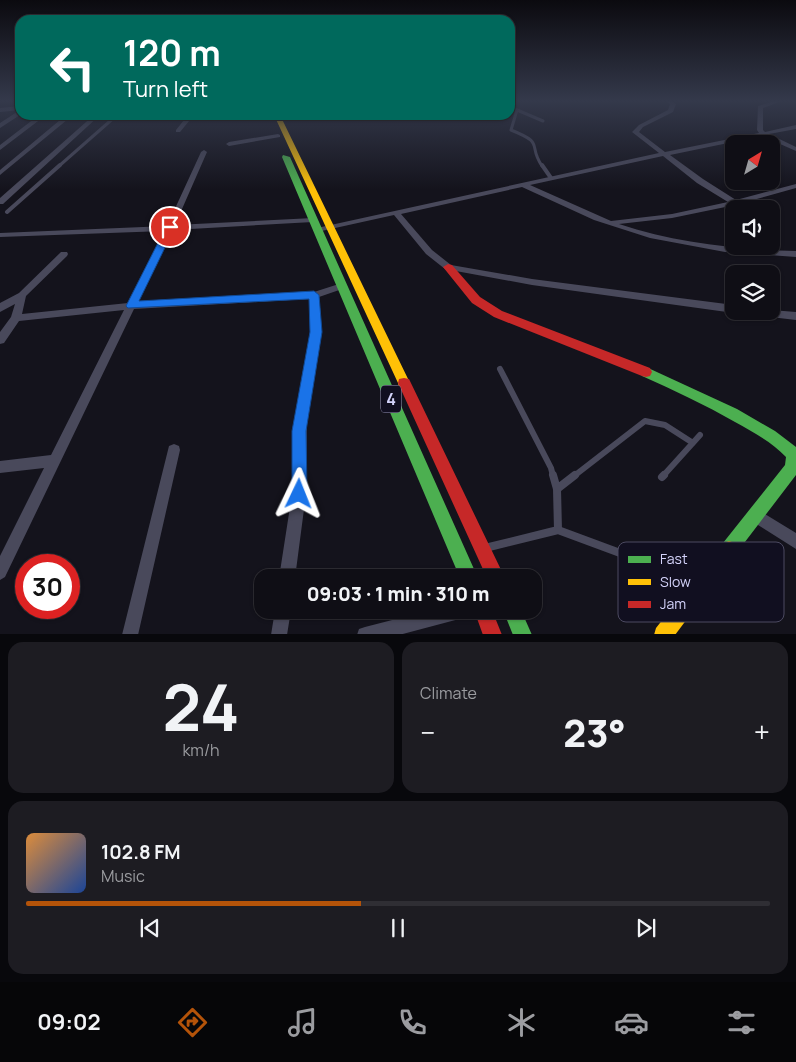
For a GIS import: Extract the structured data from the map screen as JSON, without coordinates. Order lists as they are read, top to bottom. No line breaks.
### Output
{"streets":{"main road":["4"]},"legend":["Fast","Slow","Jam"],"north":"top right","page":{"turn":["120 m","Turn left"],"limit":"30","trip":"09:03 · 1 min · 310 m","tile":[["24","km/h"],"Climate"],"heat":["−","23°","+"],"song":["102.8 FM","Music"],"tabs":"09:02"}}
